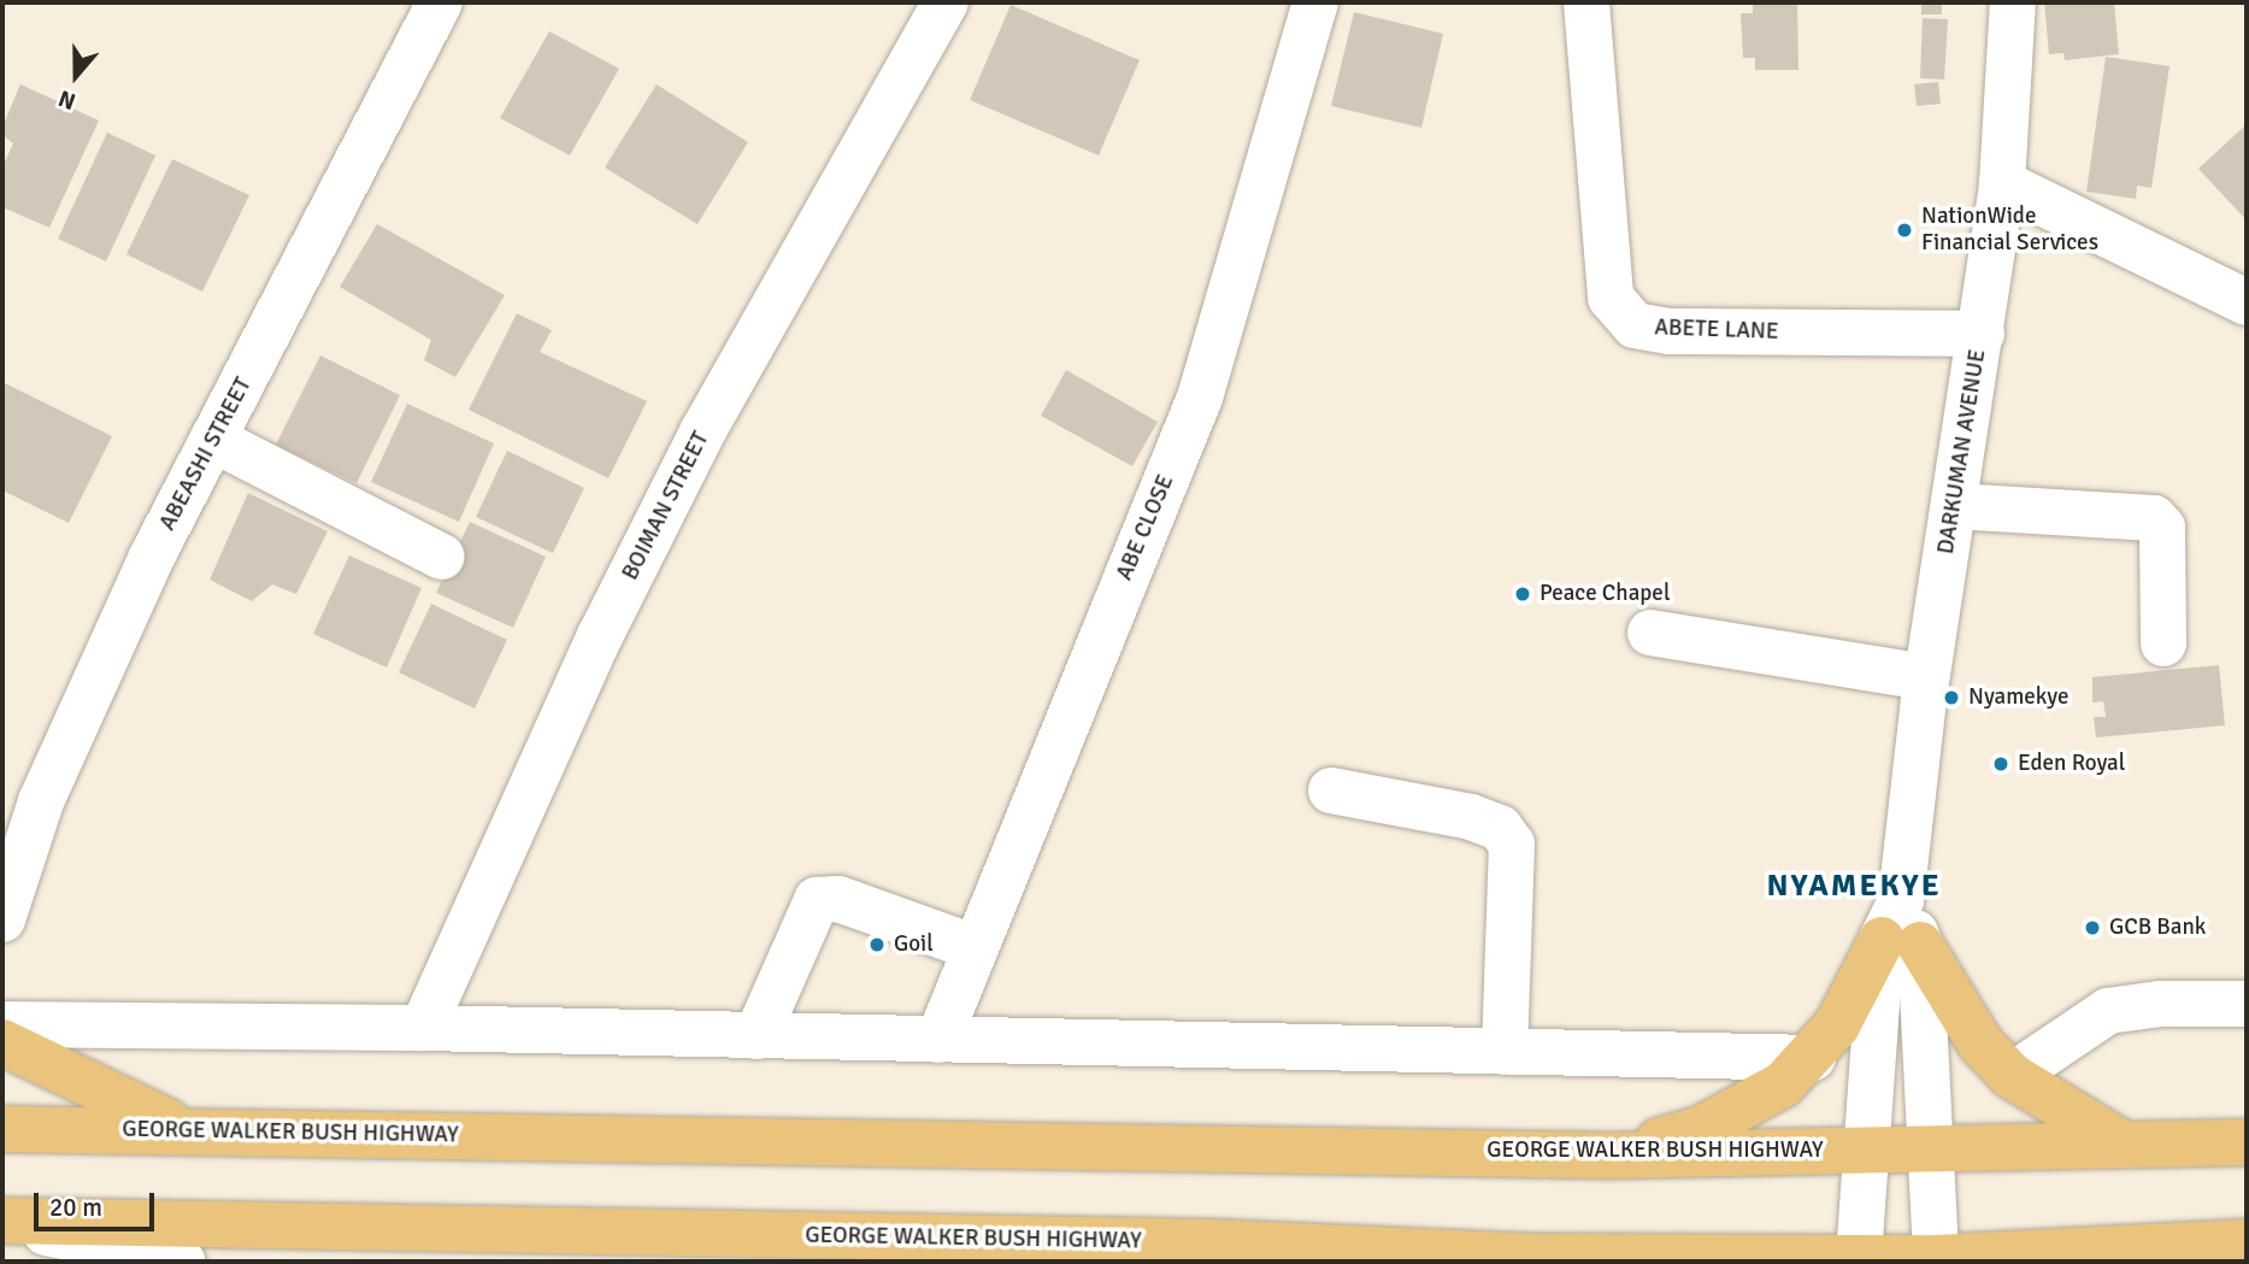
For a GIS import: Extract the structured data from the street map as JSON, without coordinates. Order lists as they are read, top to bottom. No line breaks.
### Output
{"streets":{"highway":["GEORGE WALKER BUSH HIGHWAY"],"street":["ABETE LANE","DARKUMAN AVENUE","ABEASHI STREET","BOIMAN STREET","ABE CLOSE"]},"crossings":[["ABETE LANE","DARKUMAN AVENUE"],["DARKUMAN AVENUE","GEORGE WALKER BUSH HIGHWAY"]],"districts":["NYAMEKYE"],"places":["NationWide Financial Services","Peace Chapel","Nyamekye","Eden Royal","GCB Bank","Goil"],"scale_bar":"20 m","north":"bottom"}
